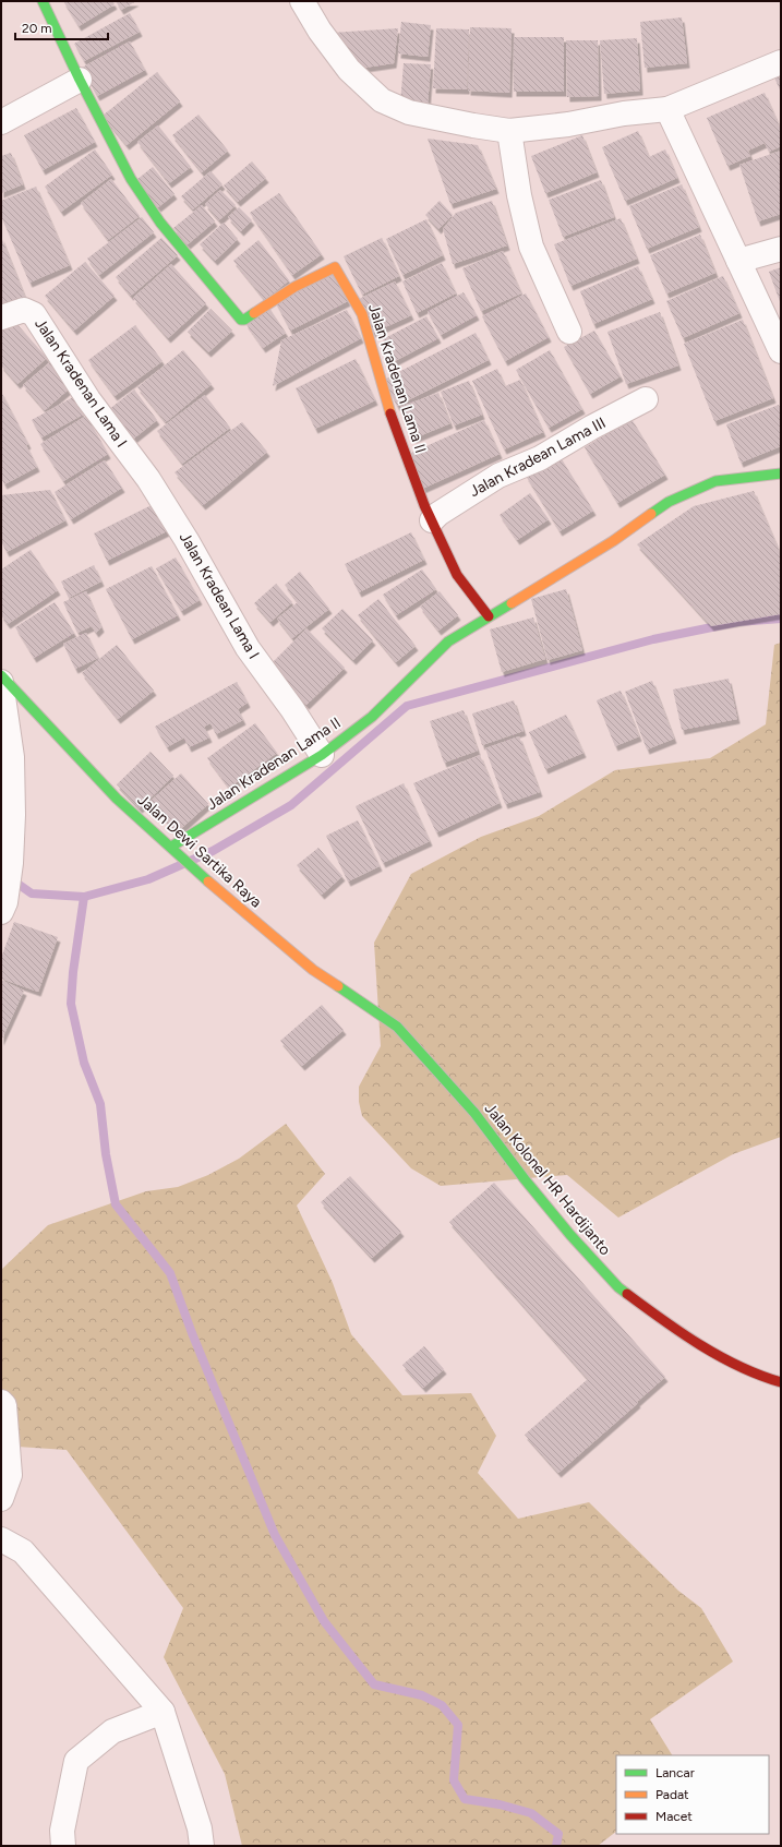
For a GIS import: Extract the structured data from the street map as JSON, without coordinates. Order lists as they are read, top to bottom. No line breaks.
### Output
{"streets":{"street":["Jalan Kradenan Lama II","Jalan Kradenan Lama I","Jalan Kradean Lama III","Jalan Kradean Lama I","Jalan Dewi Sartika Raya","Jalan Kolonel HR Hardijanto"]},"crossings":[["Jalan Kradenan Lama II","Jalan Kradean Lama III"],["Jalan Kradenan Lama II","Jalan Kradean Lama I"],["Jalan Kradenan Lama II","Jalan Dewi Sartika Raya"],["Jalan Kradenan Lama I","Jalan Kradean Lama I"],["Jalan Dewi Sartika Raya","Jalan Kolonel HR Hardijanto"]],"legend":["Lancar","Padat","Macet"],"scale_bar":"20 m"}
